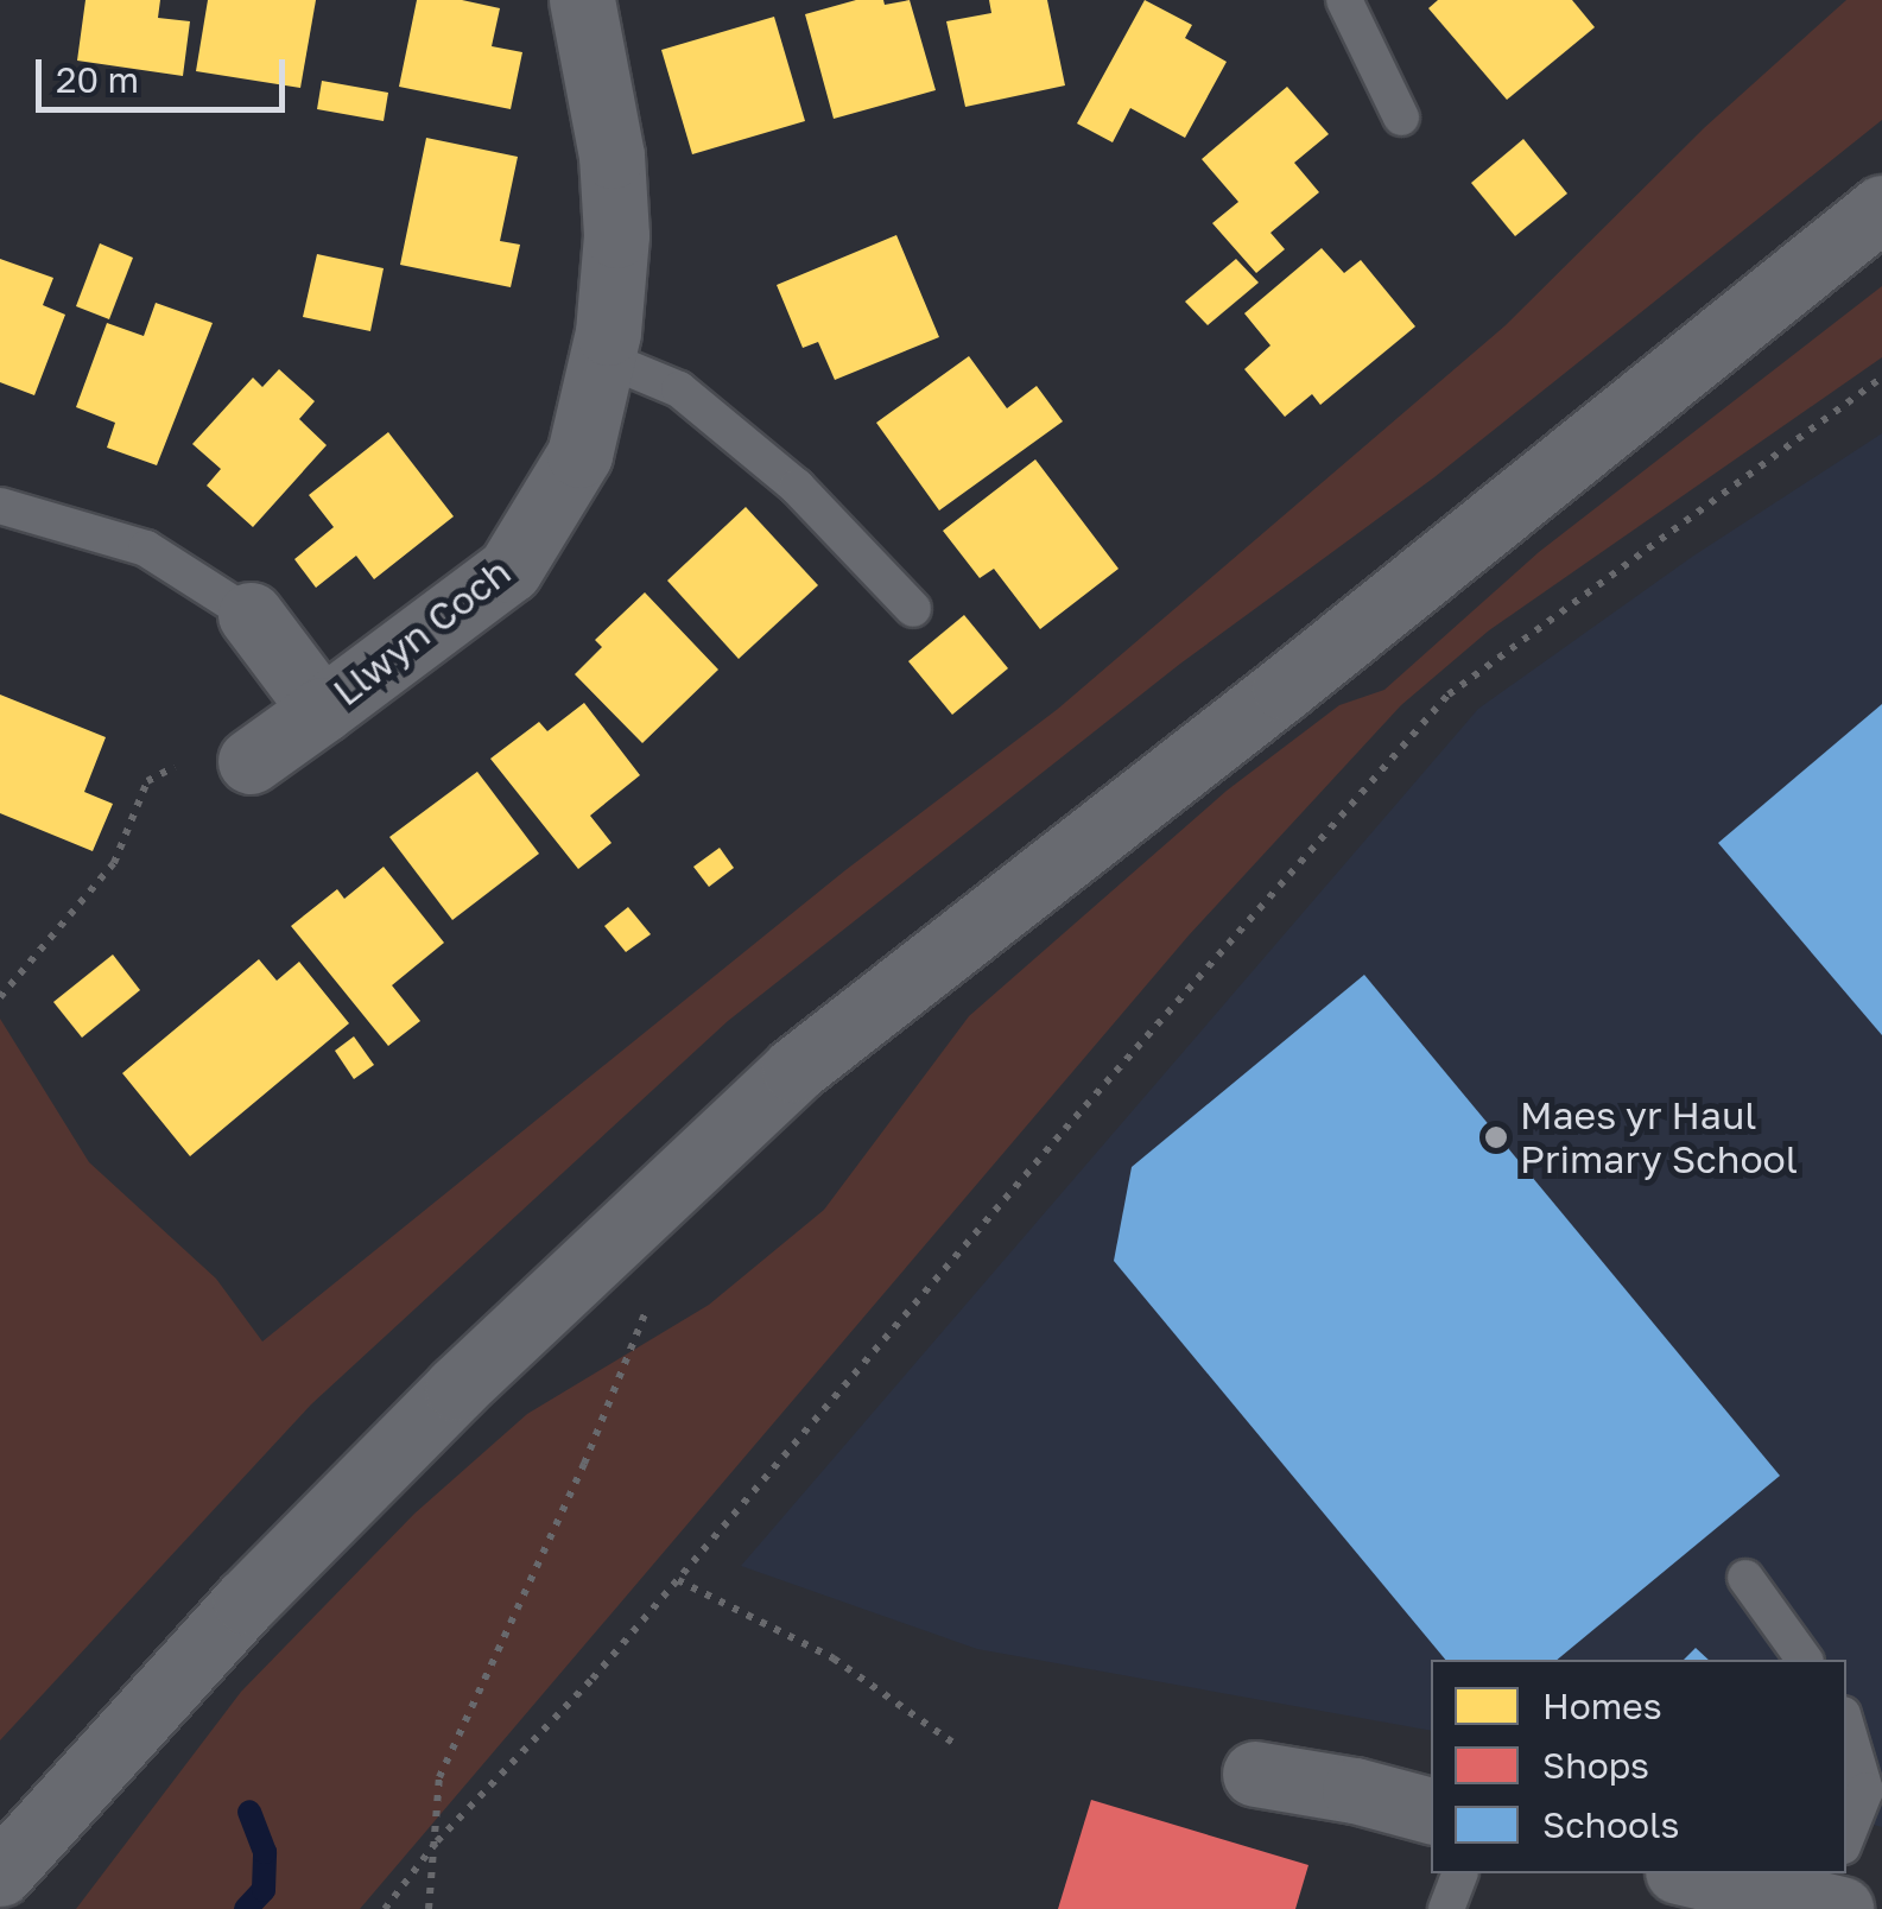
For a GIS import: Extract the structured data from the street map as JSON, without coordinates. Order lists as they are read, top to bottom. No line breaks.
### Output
{"streets":{"main road":["Llwyn Coch"]},"places":["Maes yr Haul Primary School"],"legend":["Homes","Shops","Schools"],"scale_bar":"20 m"}
